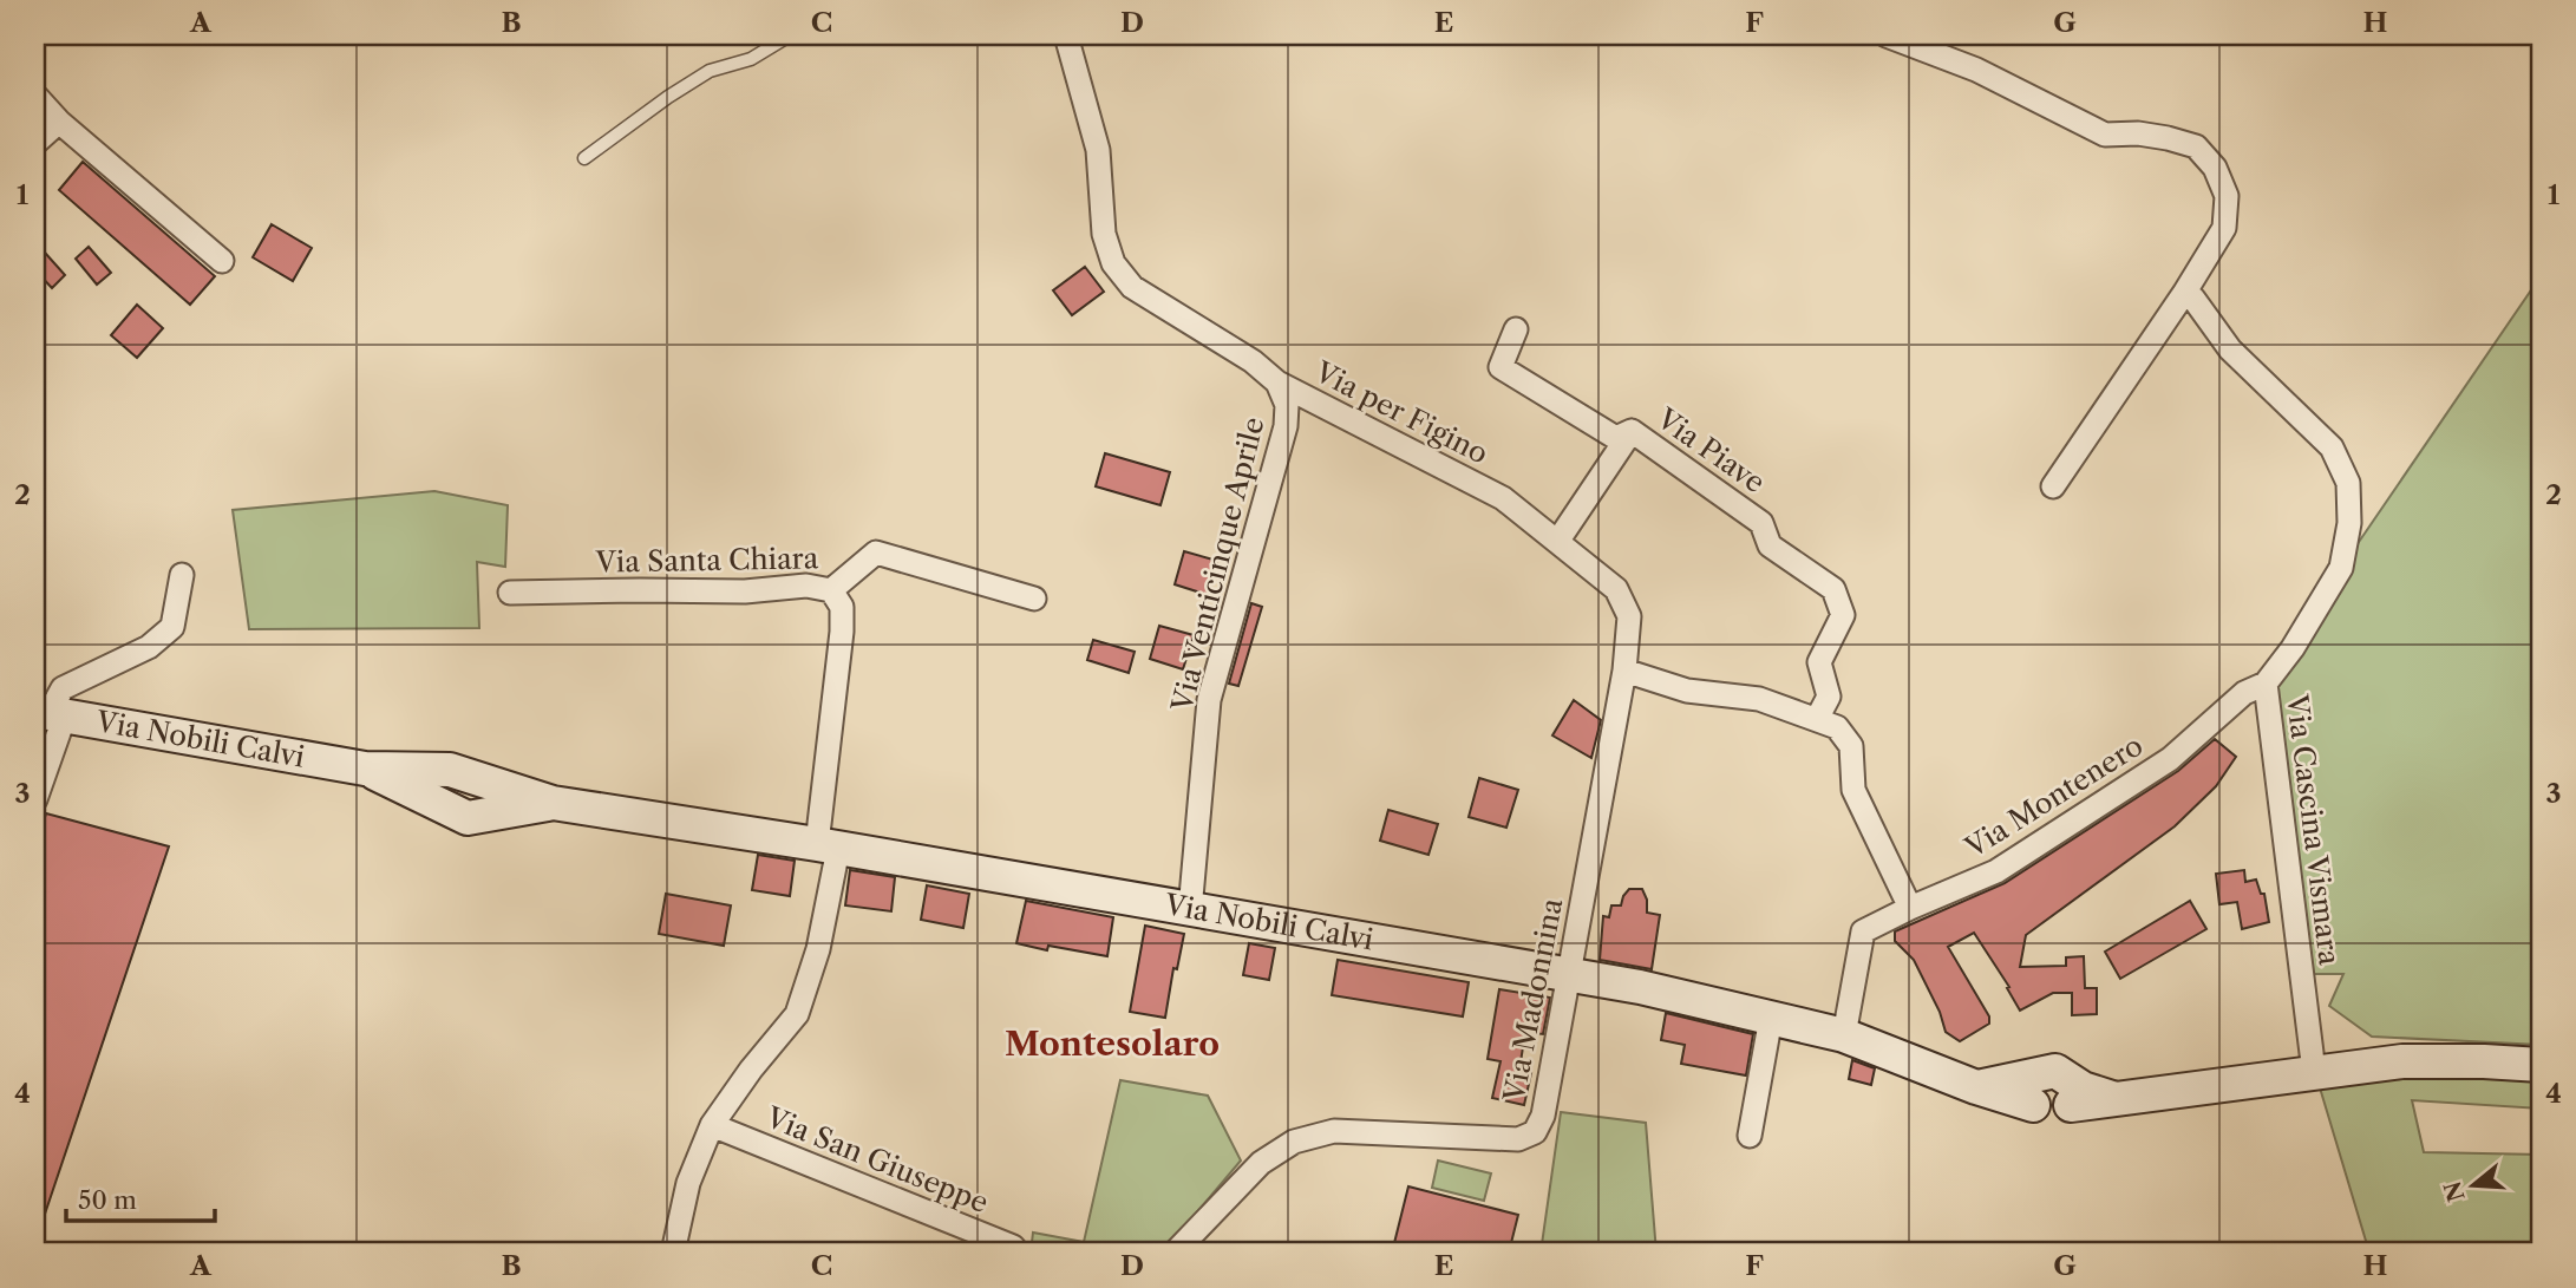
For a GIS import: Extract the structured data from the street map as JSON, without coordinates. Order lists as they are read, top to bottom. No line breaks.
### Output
{"streets":{"main road":["Via Nobili Calvi"],"street":["Via per Figino","Via Piave","Via Santa Chiara","Via Venticinque Aprile","Via Montenero","Via Cascina Vismara","Via Madonnina","Via San Giuseppe"]},"crossings":[["Via per Figino","Via Piave"],["Via per Figino","Via Venticinque Aprile"],["Via per Figino","Via Madonnina"],["Via Venticinque Aprile","Via Nobili Calvi"],["Via Nobili Calvi","Via Montenero"],["Via Nobili Calvi","Via Cascina Vismara"],["Via Nobili Calvi","Via Madonnina"],["Via Montenero","Via Cascina Vismara"]],"districts":["Montesolaro"],"scale_bar":"50 m","north":"left","grid":{"columns":["A","B","C","D","E","F","G","H"],"rows":["1","2","3","4"]}}
